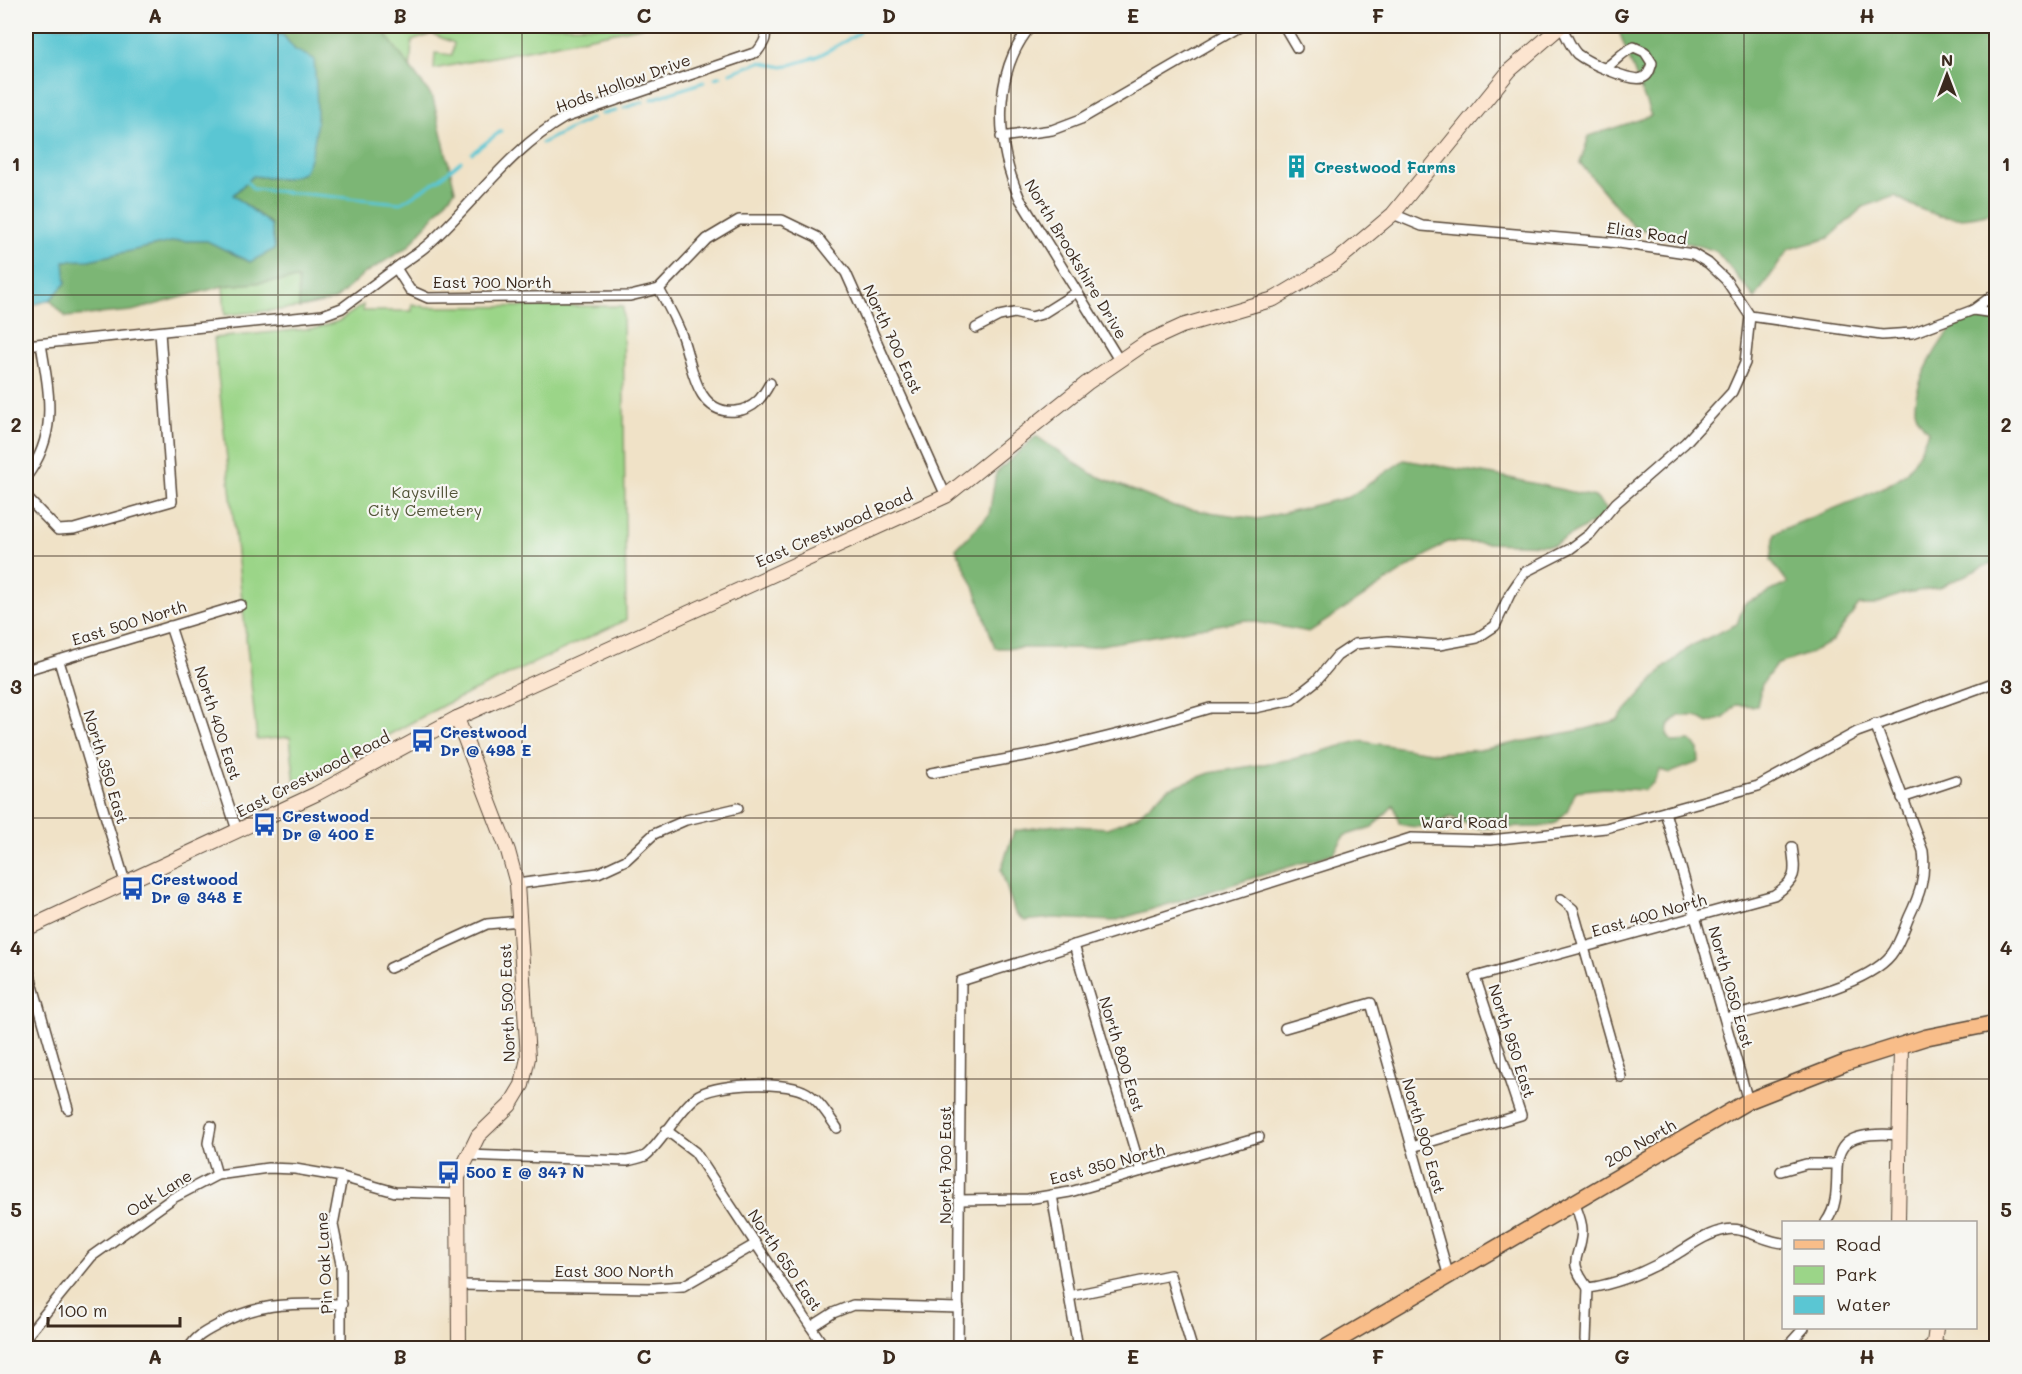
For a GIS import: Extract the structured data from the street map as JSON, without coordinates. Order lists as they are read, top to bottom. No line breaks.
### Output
{"streets":{"main road":["200 North"],"street":["Hods Hollow Drive","Elias Road","North Brookshire Drive","East 700 North","North 700 East","East Crestwood Road","East 500 North","North 400 East","North 350 East","Ward Road","East 400 North","North 1050 East","North 500 East","North 950 East","North 800 East","North 900 East","East 350 North","Oak Lane","North 650 East","Pin Oak Lane","East 300 North"]},"crossings":[["Hods Hollow Drive","East 700 North"],["Elias Road","East Crestwood Road"],["North Brookshire Drive","East Crestwood Road"],["East 700 North","North 700 East"],["North 700 East","East Crestwood Road"],["North 700 East","Ward Road"],["North 700 East","East 350 North"],["North 700 East","North 650 East"],["East Crestwood Road","North 400 East"],["East Crestwood Road","North 350 East"],["East Crestwood Road","North 500 East"],["East 500 North","North 400 East"],["East 500 North","North 350 East"],["Ward Road","North 1050 East"],["Ward Road","North 800 East"],["East 400 North","North 1050 East"],["East 400 North","North 950 East"],["North 1050 East","200 North"],["North 500 East","Oak Lane"],["North 500 East","East 300 North"],["North 950 East","North 900 East"],["North 800 East","East 350 North"],["North 900 East","200 North"],["Oak Lane","Pin Oak Lane"],["North 650 East","East 300 North"]],"parks":["Kaysville City Cemetery"],"places":{"building":["Crestwood Farms"],"bus stop":["Crestwood Dr @ 498 E","Crestwood Dr @ 400 E","Crestwood Dr @ 348 E","500 E @ 347 N"]},"legend":["Road","Park","Water"],"scale_bar":"100 m","north":"top","grid":{"columns":["A","B","C","D","E","F","G","H"],"rows":["1","2","3","4","5"]}}
